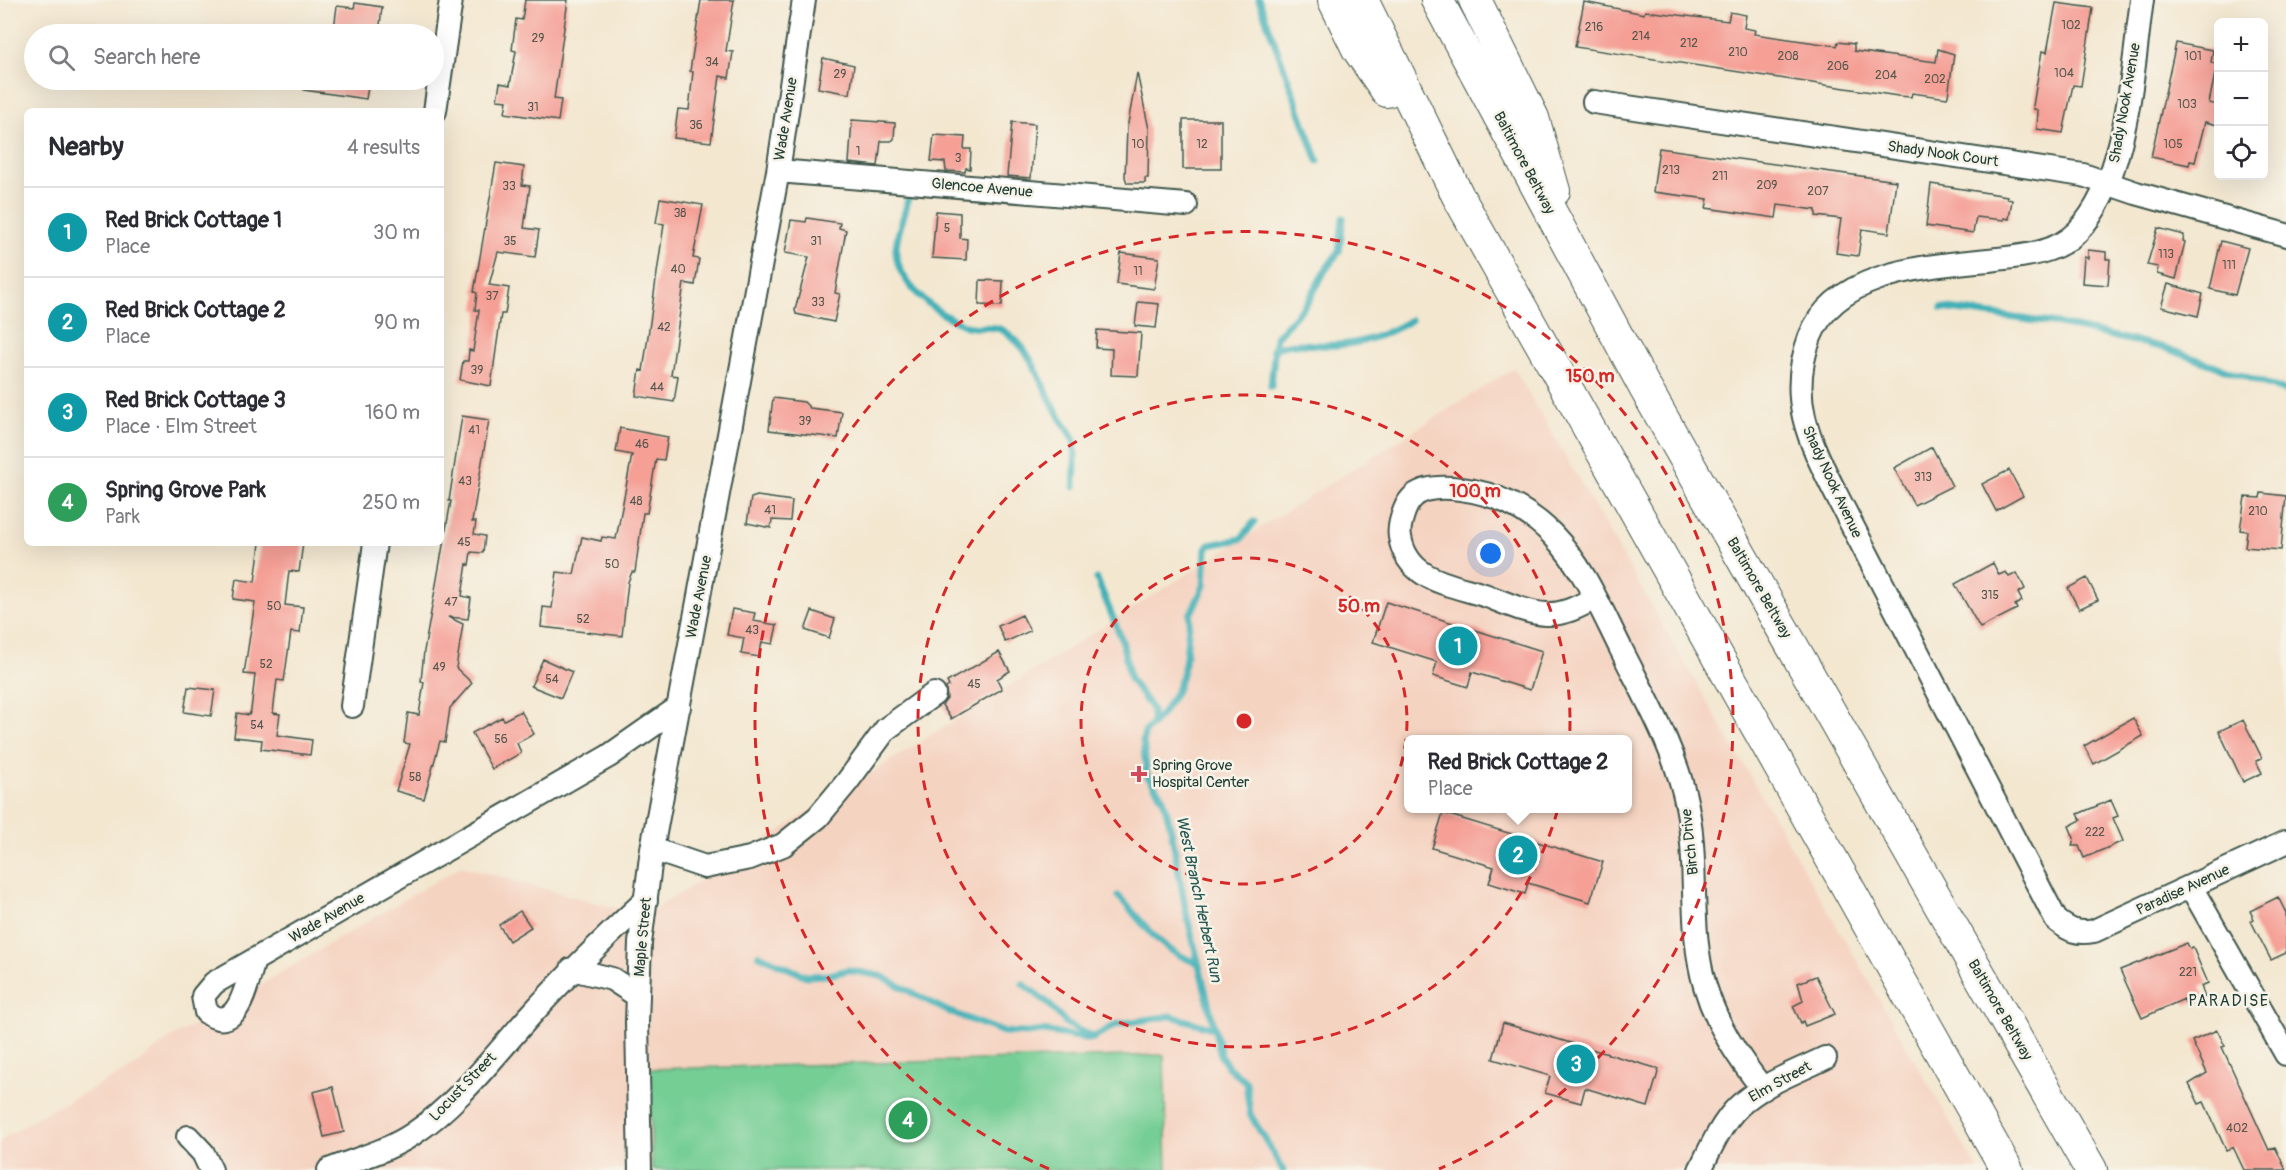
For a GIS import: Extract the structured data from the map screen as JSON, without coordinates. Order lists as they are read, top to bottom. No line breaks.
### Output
{"streets":{"highway":["Baltimore Beltway"],"street":["Shady Nook Avenue","Wade Avenue","Shady Nook Court","Glencoe Avenue","Birch Drive","Paradise Avenue","Maple Street","Elm Street","Locust Street"]},"crossings":[["Shady Nook Avenue","Shady Nook Court"],["Shady Nook Avenue","Paradise Avenue"],["Wade Avenue","Glencoe Avenue"],["Wade Avenue","Maple Street"],["Birch Drive","Elm Street"],["Maple Street","Locust Street"]],"districts":["PARADISE"],"water":["West Branch Herbert Run"],"places":{"health":["Spring Grove Hospital Center"]},"house_numbers":["102","216","214","29","212","210","208","101","34","206","104","29","204","202","103","31","36","10","12","105","1","3","213","211","209","33","207","38","5","35","31","113","111","40","11","37","33","42","39","44","39","41","46","313","43","48","41","210","45","50","315","47","50","52","43","52","49","54","45","54","56","58","222","221","402"],"page":{"map_buttons":["+","−"],"search":"Search here","heading":["Nearby","4 results"],"list":[{"mark":"1","name":"Red Brick Cottage 1","note":"Place","value":"30 m"},{"mark":"2","name":"Red Brick Cottage 2","note":"Place","value":"90 m"},{"mark":"3","name":"Red Brick Cottage 3","note":"Place · Elm Street","value":"160 m"},{"mark":"4","name":"Spring Grove Park","note":"Park","value":"250 m"}],"pins":["1","2","3","4"],"popup":["Red Brick Cottage 2","Place"]},"rings":["150 m","100 m","50 m"]}
